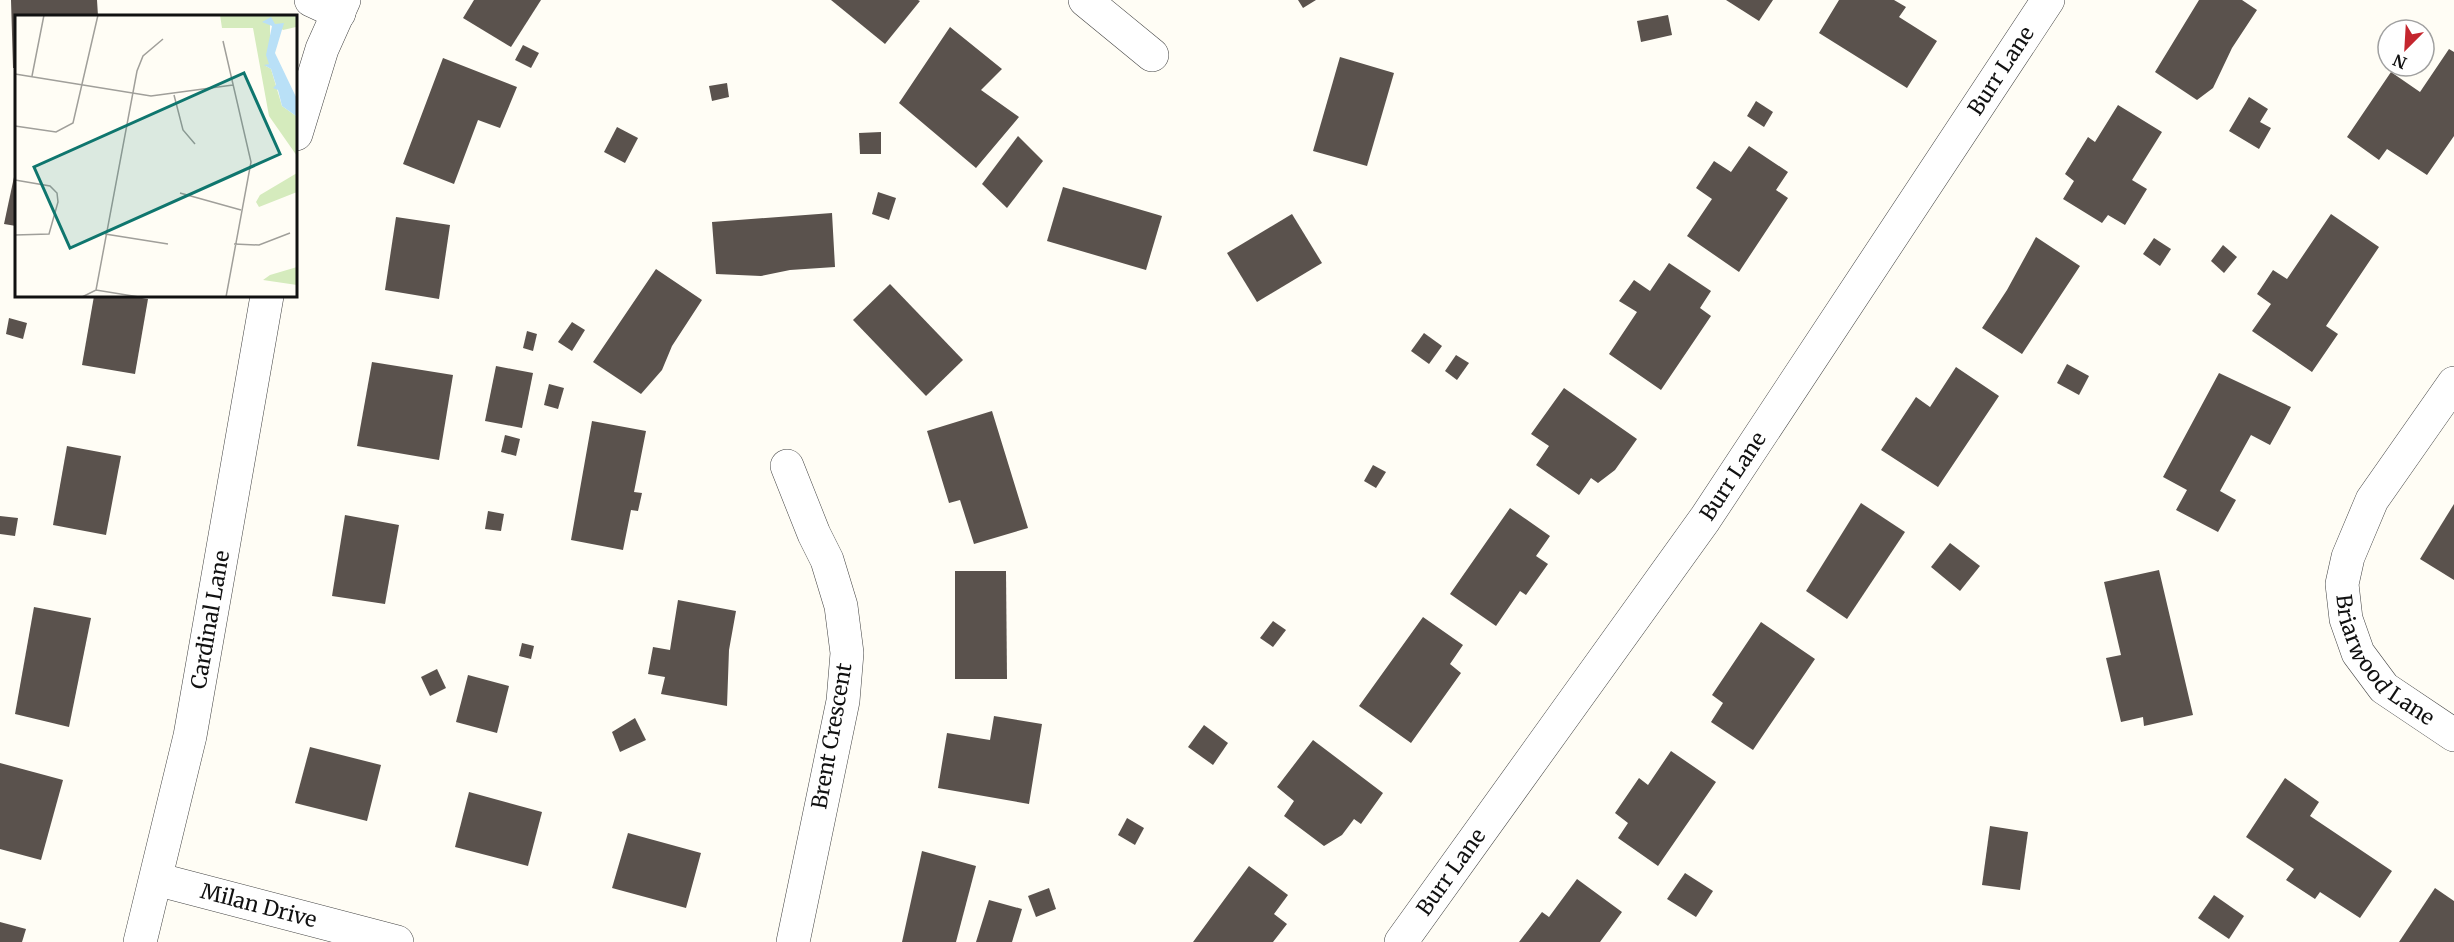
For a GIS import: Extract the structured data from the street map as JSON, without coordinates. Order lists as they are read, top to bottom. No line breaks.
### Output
{"streets":{"street":["Burr Lane","Cardinal Lane","Briarwood Lane","Brent Crescent","Milan Drive"]},"crossings":[["Cardinal Lane","Milan Drive"]],"north":"bottom left"}
